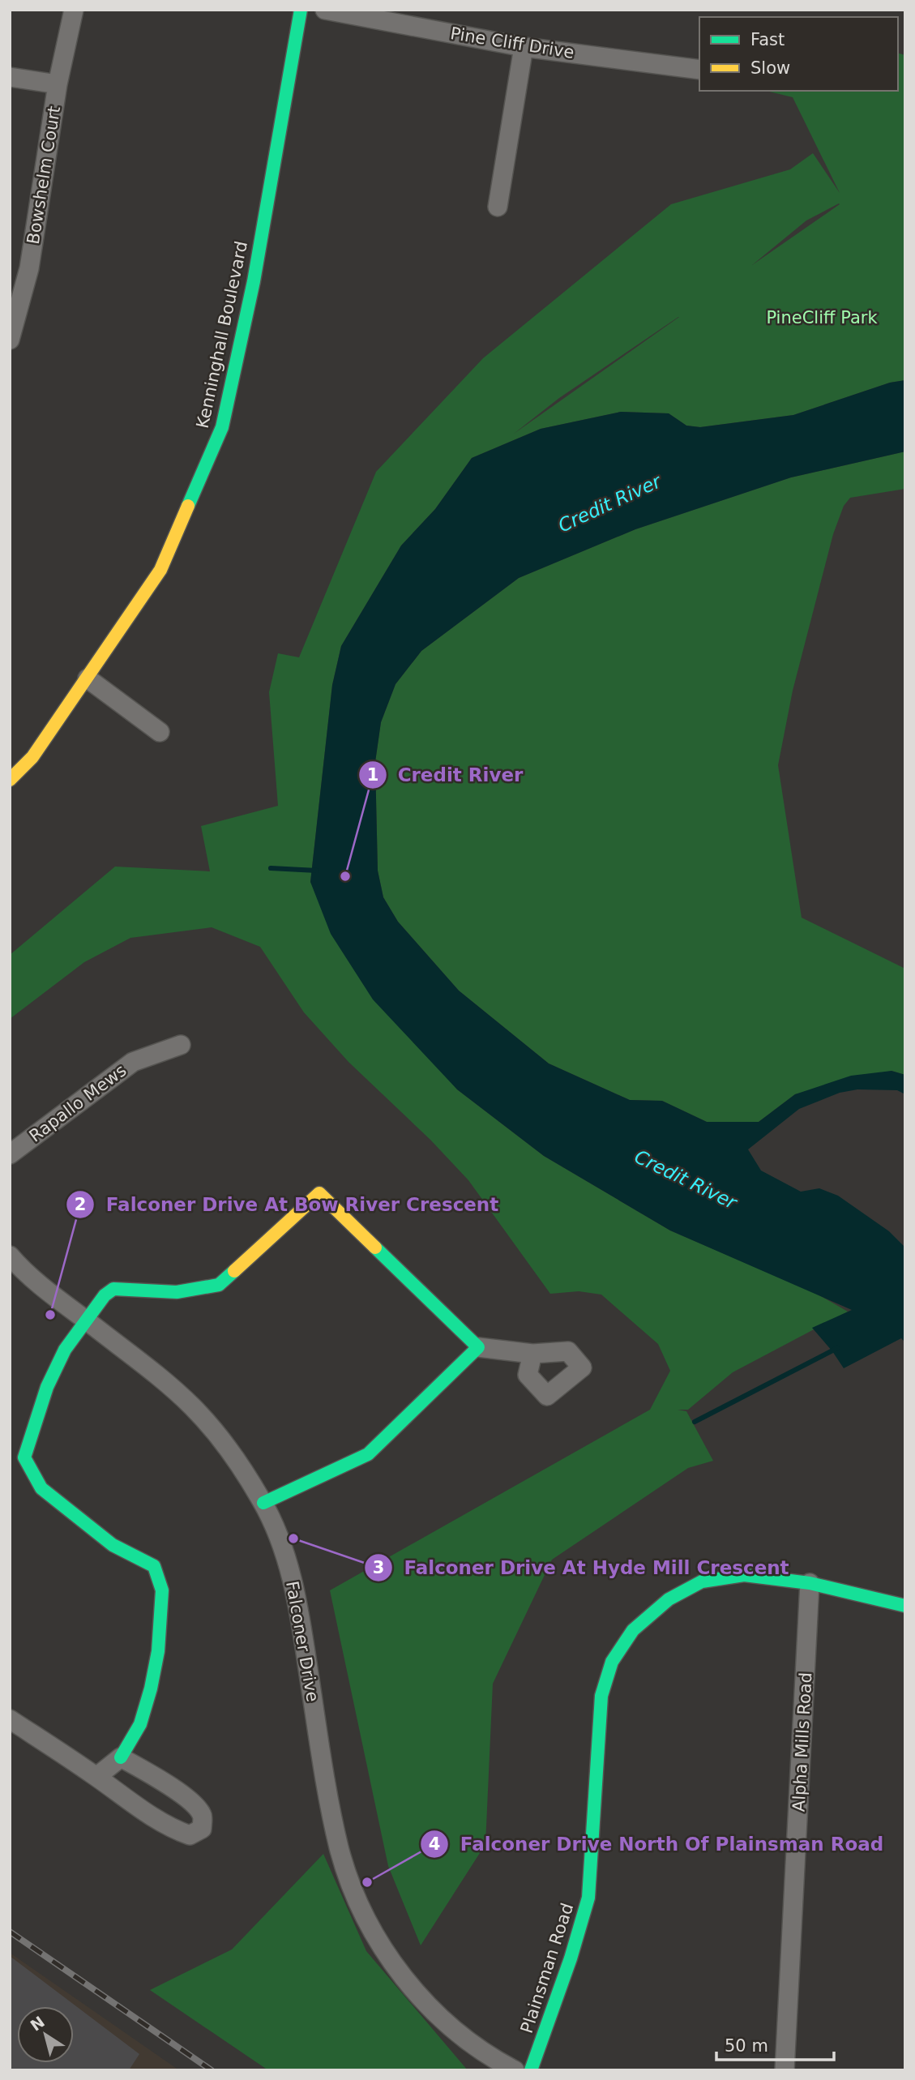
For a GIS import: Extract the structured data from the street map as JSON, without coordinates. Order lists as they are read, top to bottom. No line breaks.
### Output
{"streets":{"street":["Pine Cliff Drive","Bowshelm Court","Kenninghall Boulevard","Rapallo Mews","Falconer Drive","Alpha Mills Road","Plainsman Road"]},"crossings":[["Alpha Mills Road","Plainsman Road"]],"water":["Credit River"],"parks":["PineCliff Park"],"places":["Credit River","Falconer Drive At Bow River Crescent","Falconer Drive At Hyde Mill Crescent","Falconer Drive North Of Plainsman Road"],"legend":["Fast","Slow"],"scale_bar":"50 m","north":"top left"}
